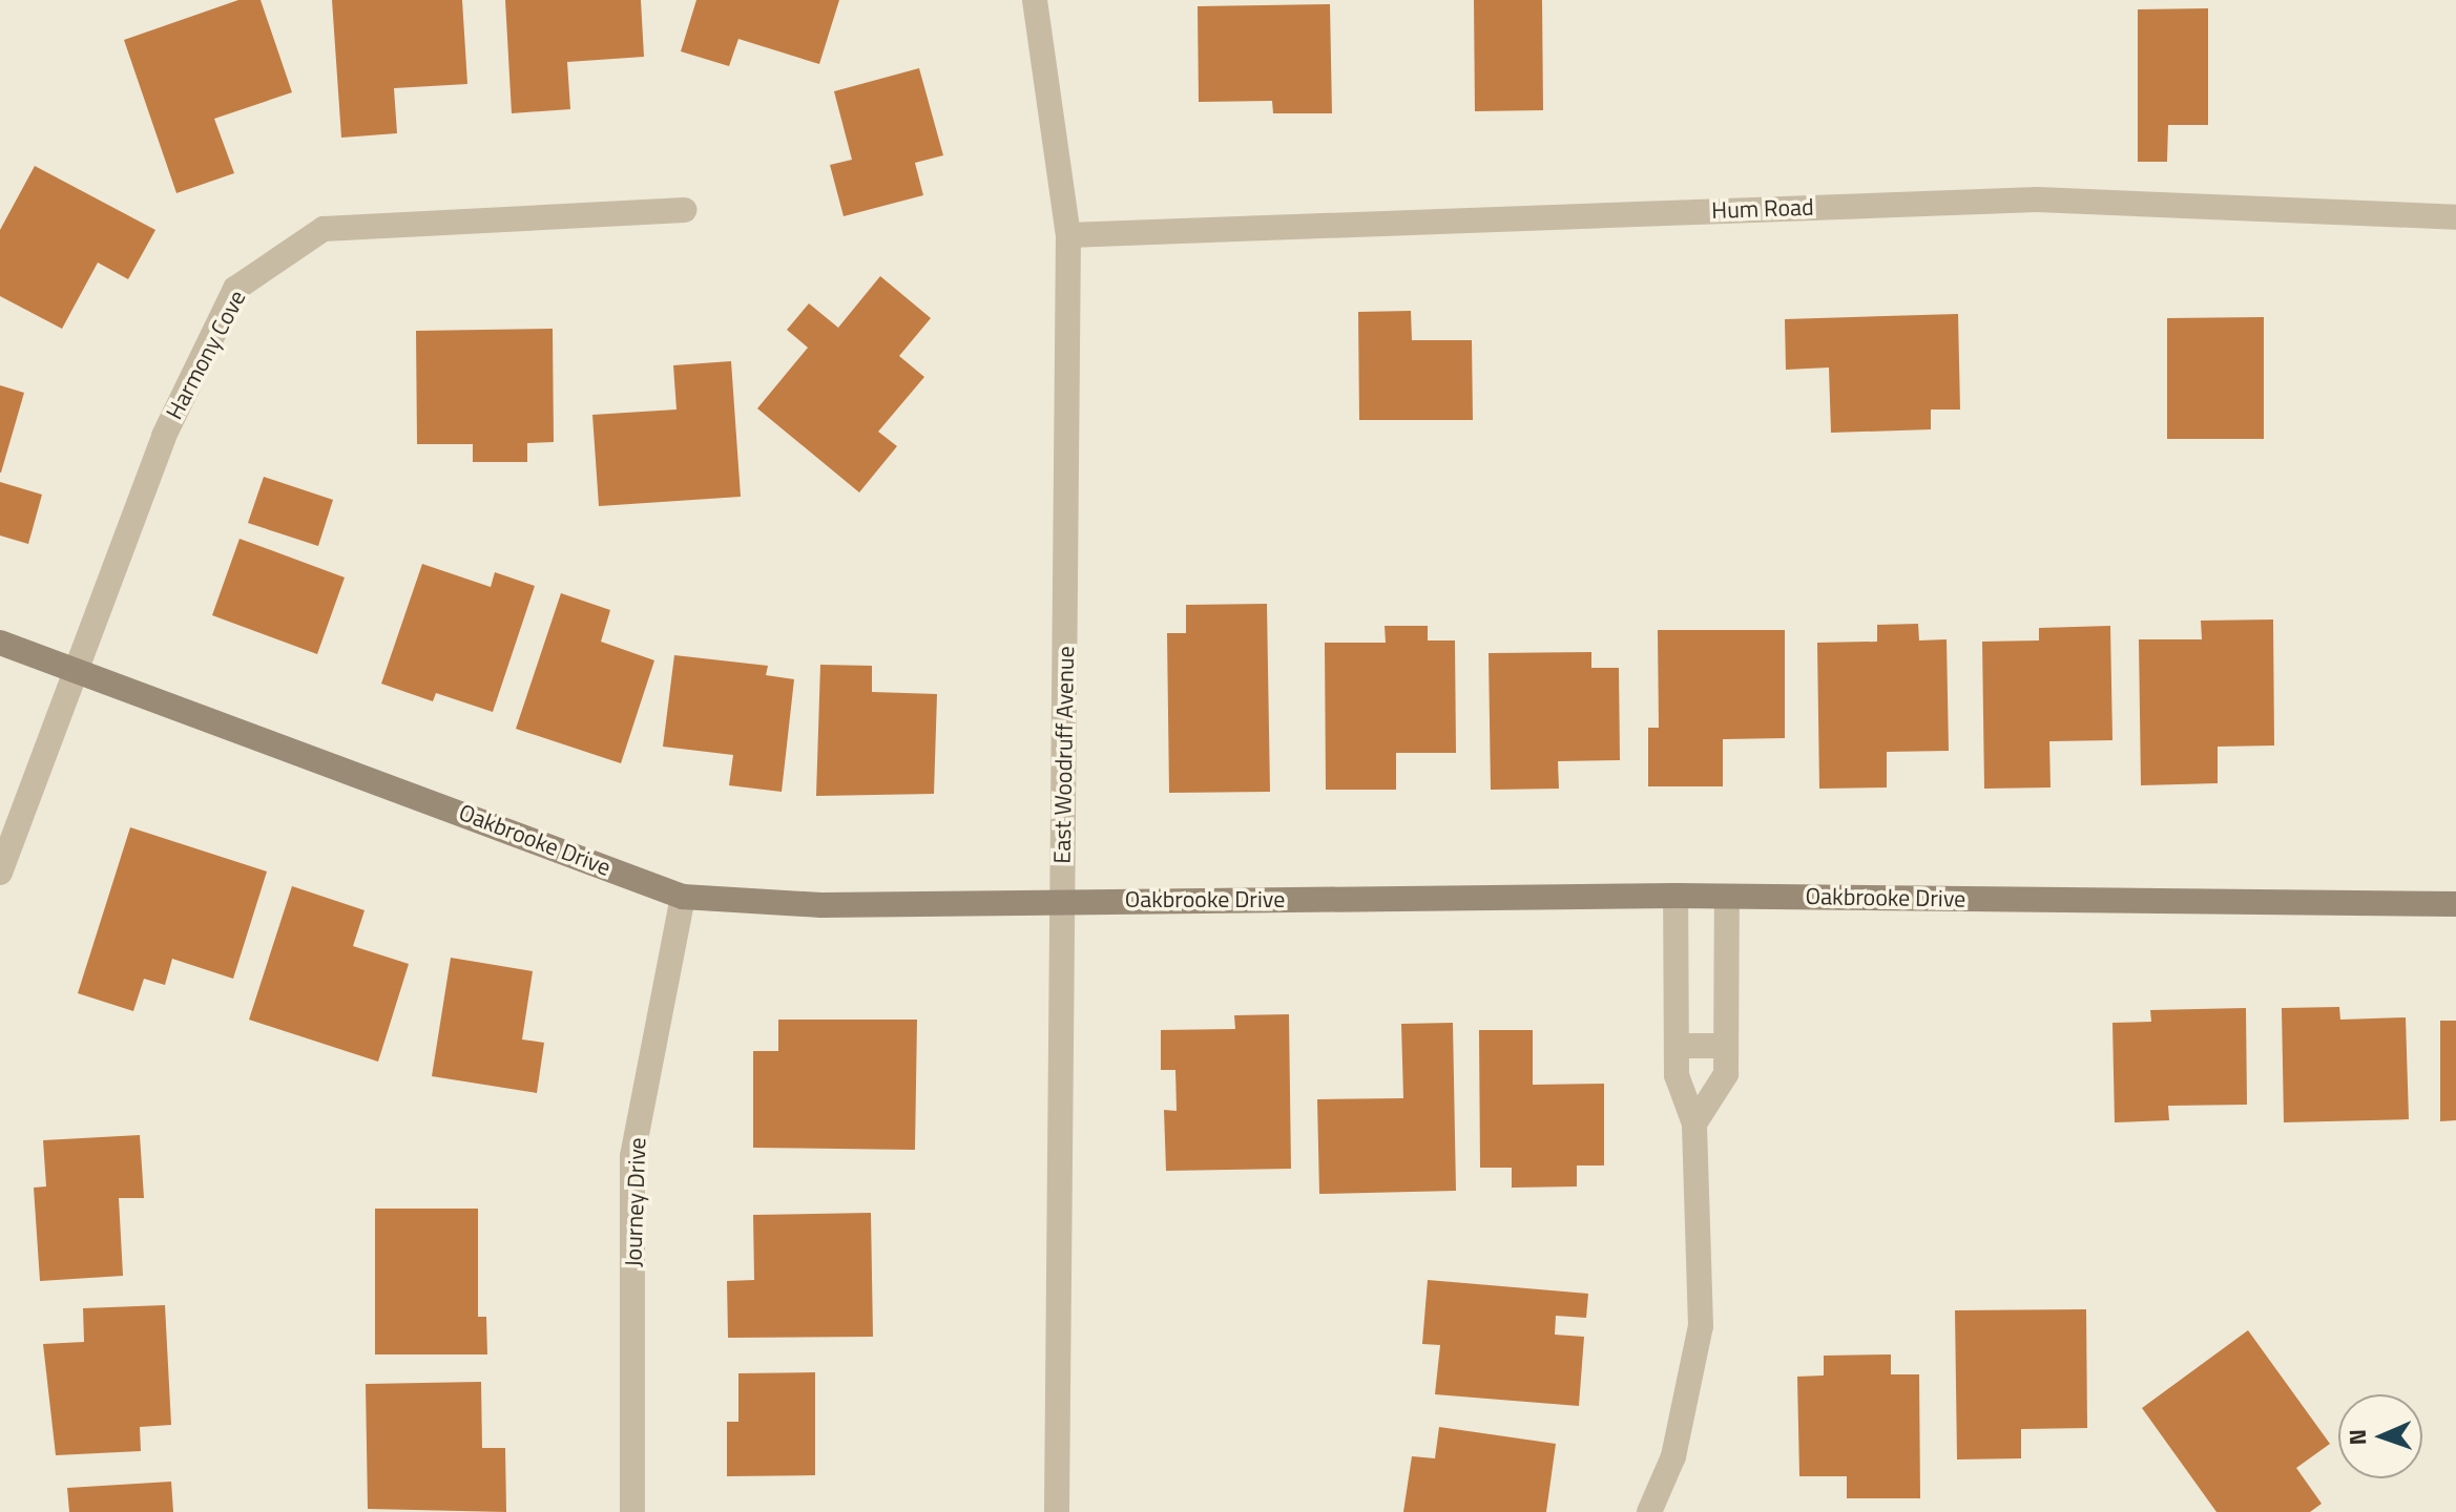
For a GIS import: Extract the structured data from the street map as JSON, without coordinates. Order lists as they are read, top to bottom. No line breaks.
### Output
{"streets":{"street":["Hum Road","Harmony Cove","East Woodruff Avenue","Oakbrooke Drive","Journey Drive"]},"crossings":[["Hum Road","East Woodruff Avenue"],["Harmony Cove","Oakbrooke Drive"],["East Woodruff Avenue","Oakbrooke Drive"],["Oakbrooke Drive","Journey Drive"]],"north":"left"}
